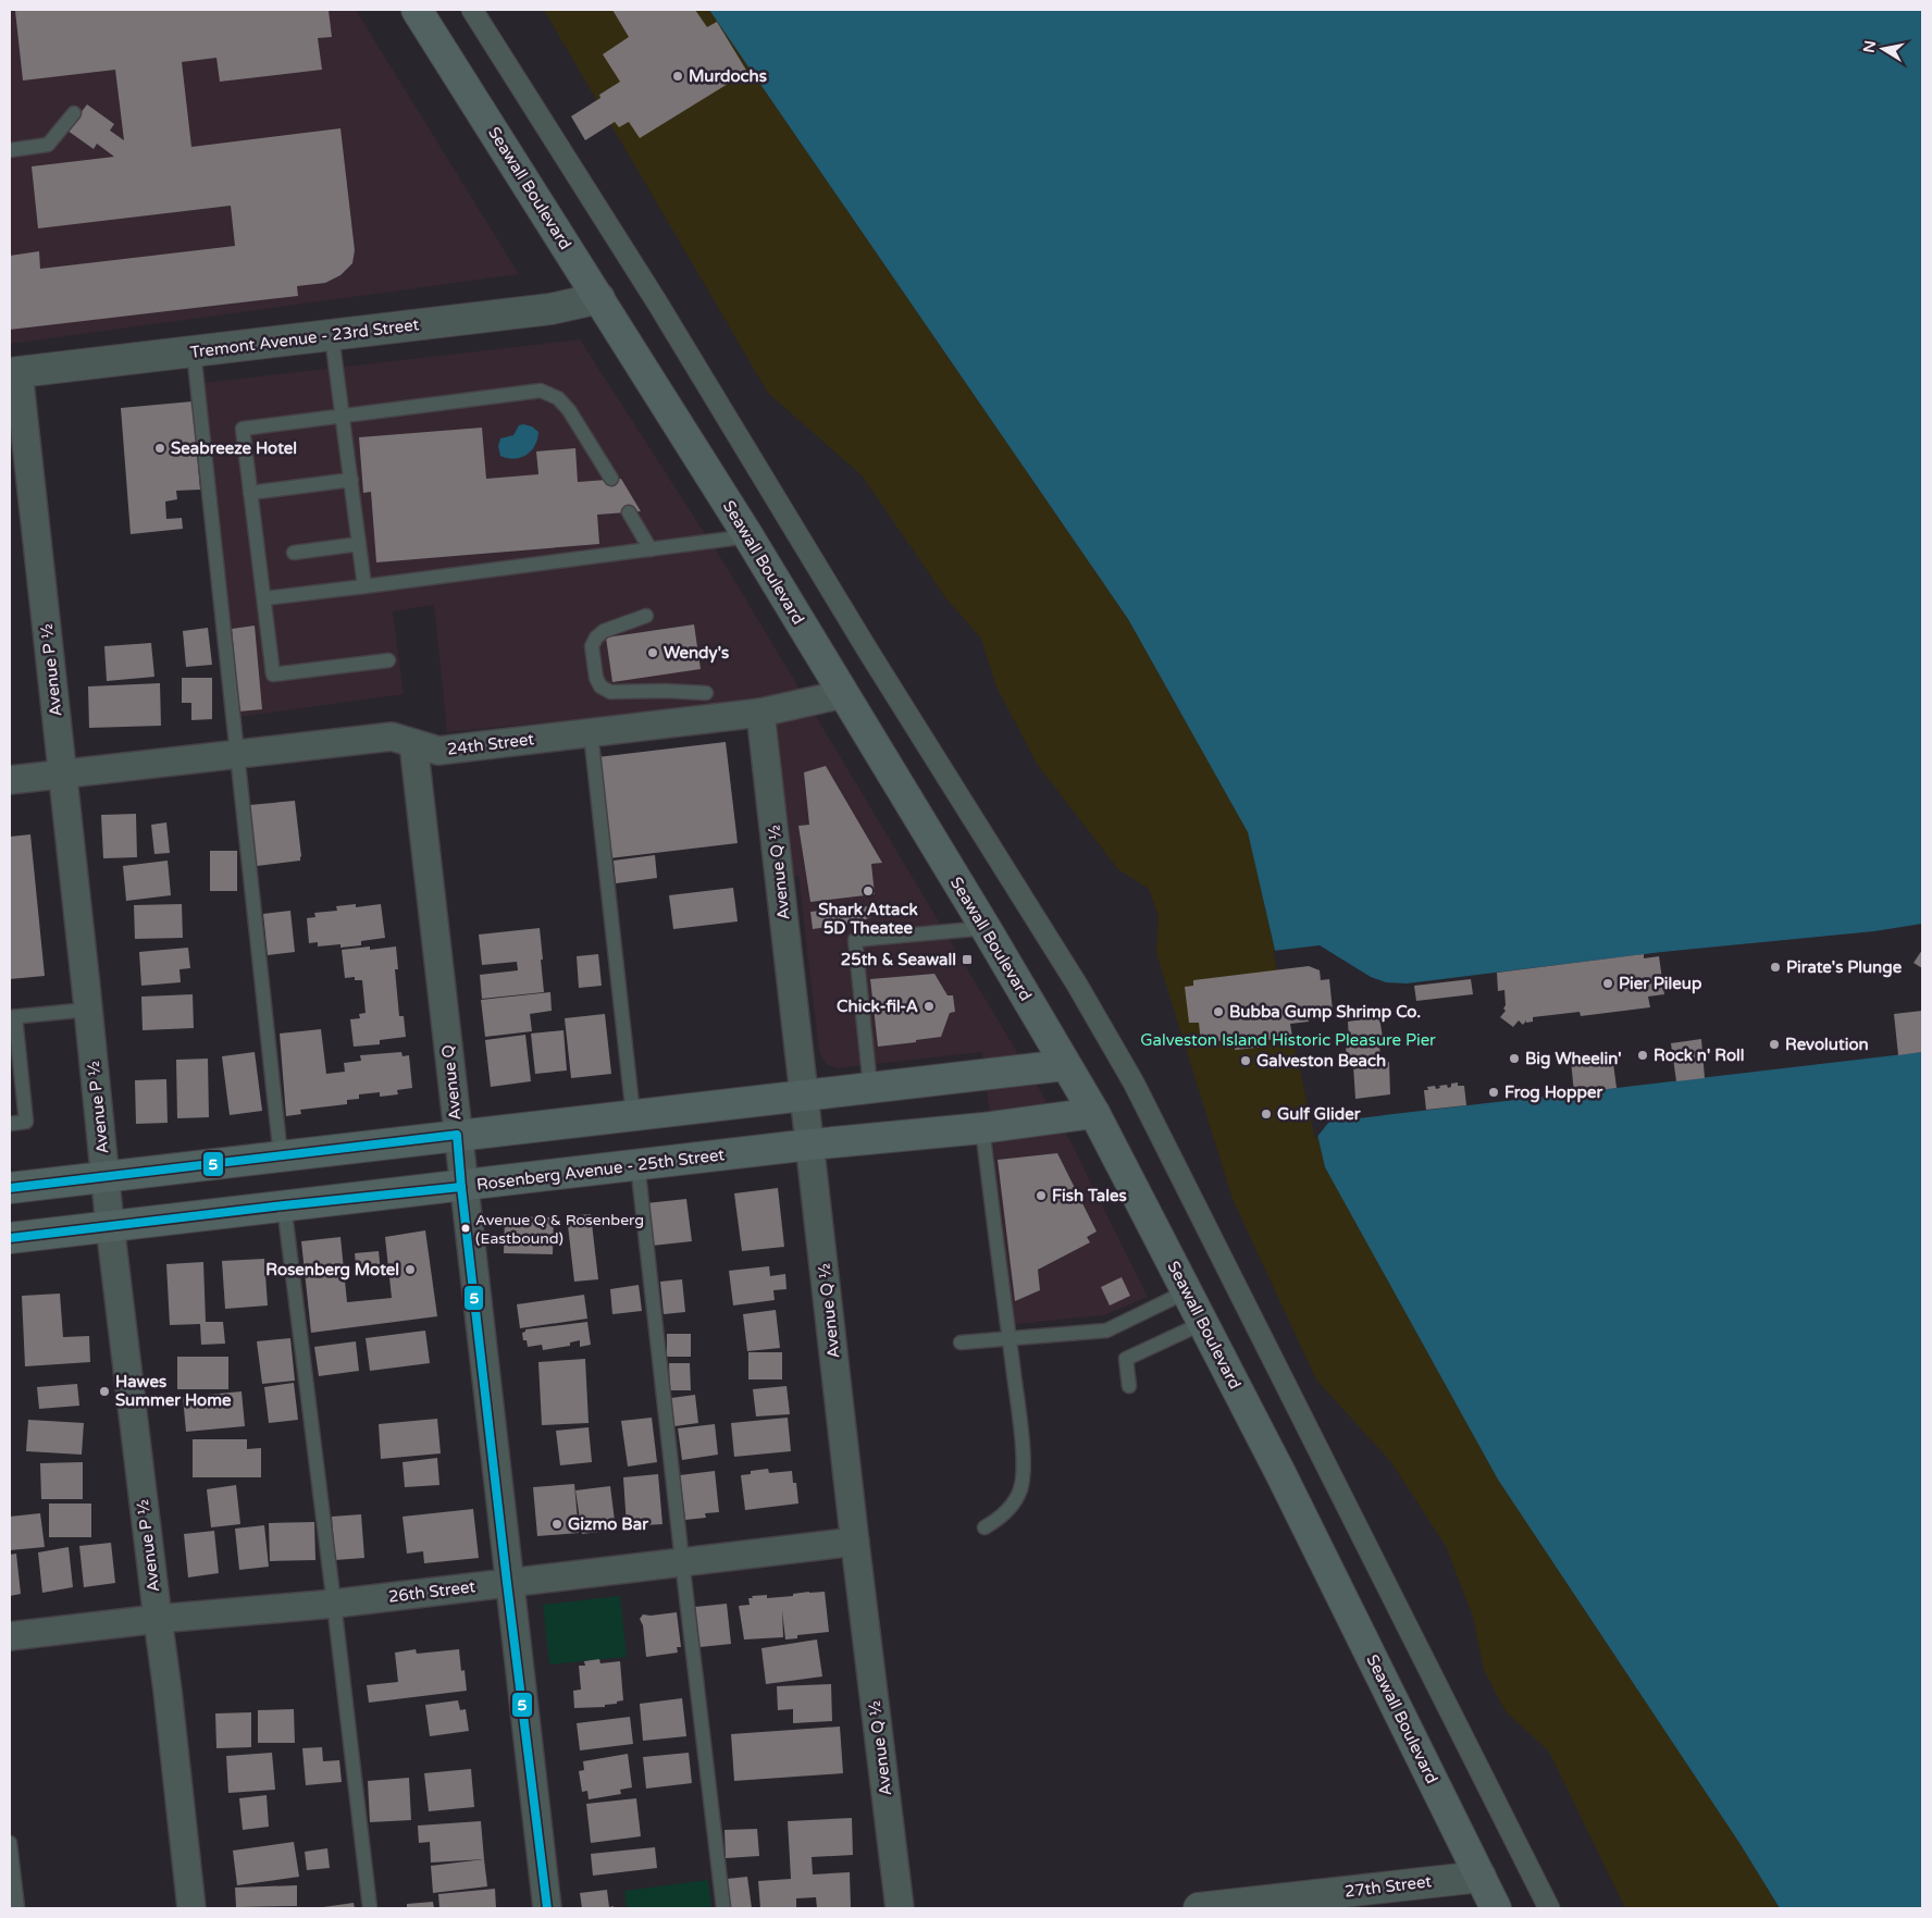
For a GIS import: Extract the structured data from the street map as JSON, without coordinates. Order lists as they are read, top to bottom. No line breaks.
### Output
{"streets":{"main road":["Seawall Boulevard","Rosenberg Avenue - 25th Street"],"street":["Tremont Avenue - 23rd Street","Avenue P ½","24th Street","Avenue Q ½","Avenue Q","26th Street","27th Street"]},"crossings":[["Seawall Boulevard","Tremont Avenue - 23rd Street"],["Seawall Boulevard","24th Street"],["Seawall Boulevard","Rosenberg Avenue - 25th Street"],["Seawall Boulevard","27th Street"],["Tremont Avenue - 23rd Street","Avenue P ½"],["Avenue P ½","24th Street"],["Avenue P ½","Rosenberg Avenue - 25th Street"],["Avenue P ½","26th Street"],["24th Street","Avenue Q ½"],["24th Street","Avenue Q"],["Avenue Q ½","Rosenberg Avenue - 25th Street"],["Avenue Q ½","26th Street"],["Avenue Q","Rosenberg Avenue - 25th Street"],["Avenue Q","26th Street"]],"parks":["Galveston Island Historic Pleasure Pier"],"places":{"other":["Murdochs","Seabreeze Hotel","Wendy's","Shark Attack 5D Theatee","Pirate's Plunge","Pier Pileup","Chick-fil-A","Bubba Gump Shrimp Co.","Revolution","Rock n' Roll","Big Wheelin'","Galveston Beach","Frog Hopper","Gulf Glider","Fish Tales","Avenue Q & Rosenberg (Eastbound)","Rosenberg Motel","Hawes Summer Home","Gizmo Bar"],"transit":["25th & Seawall"]},"lines":["transit line 5"],"north":"left"}
